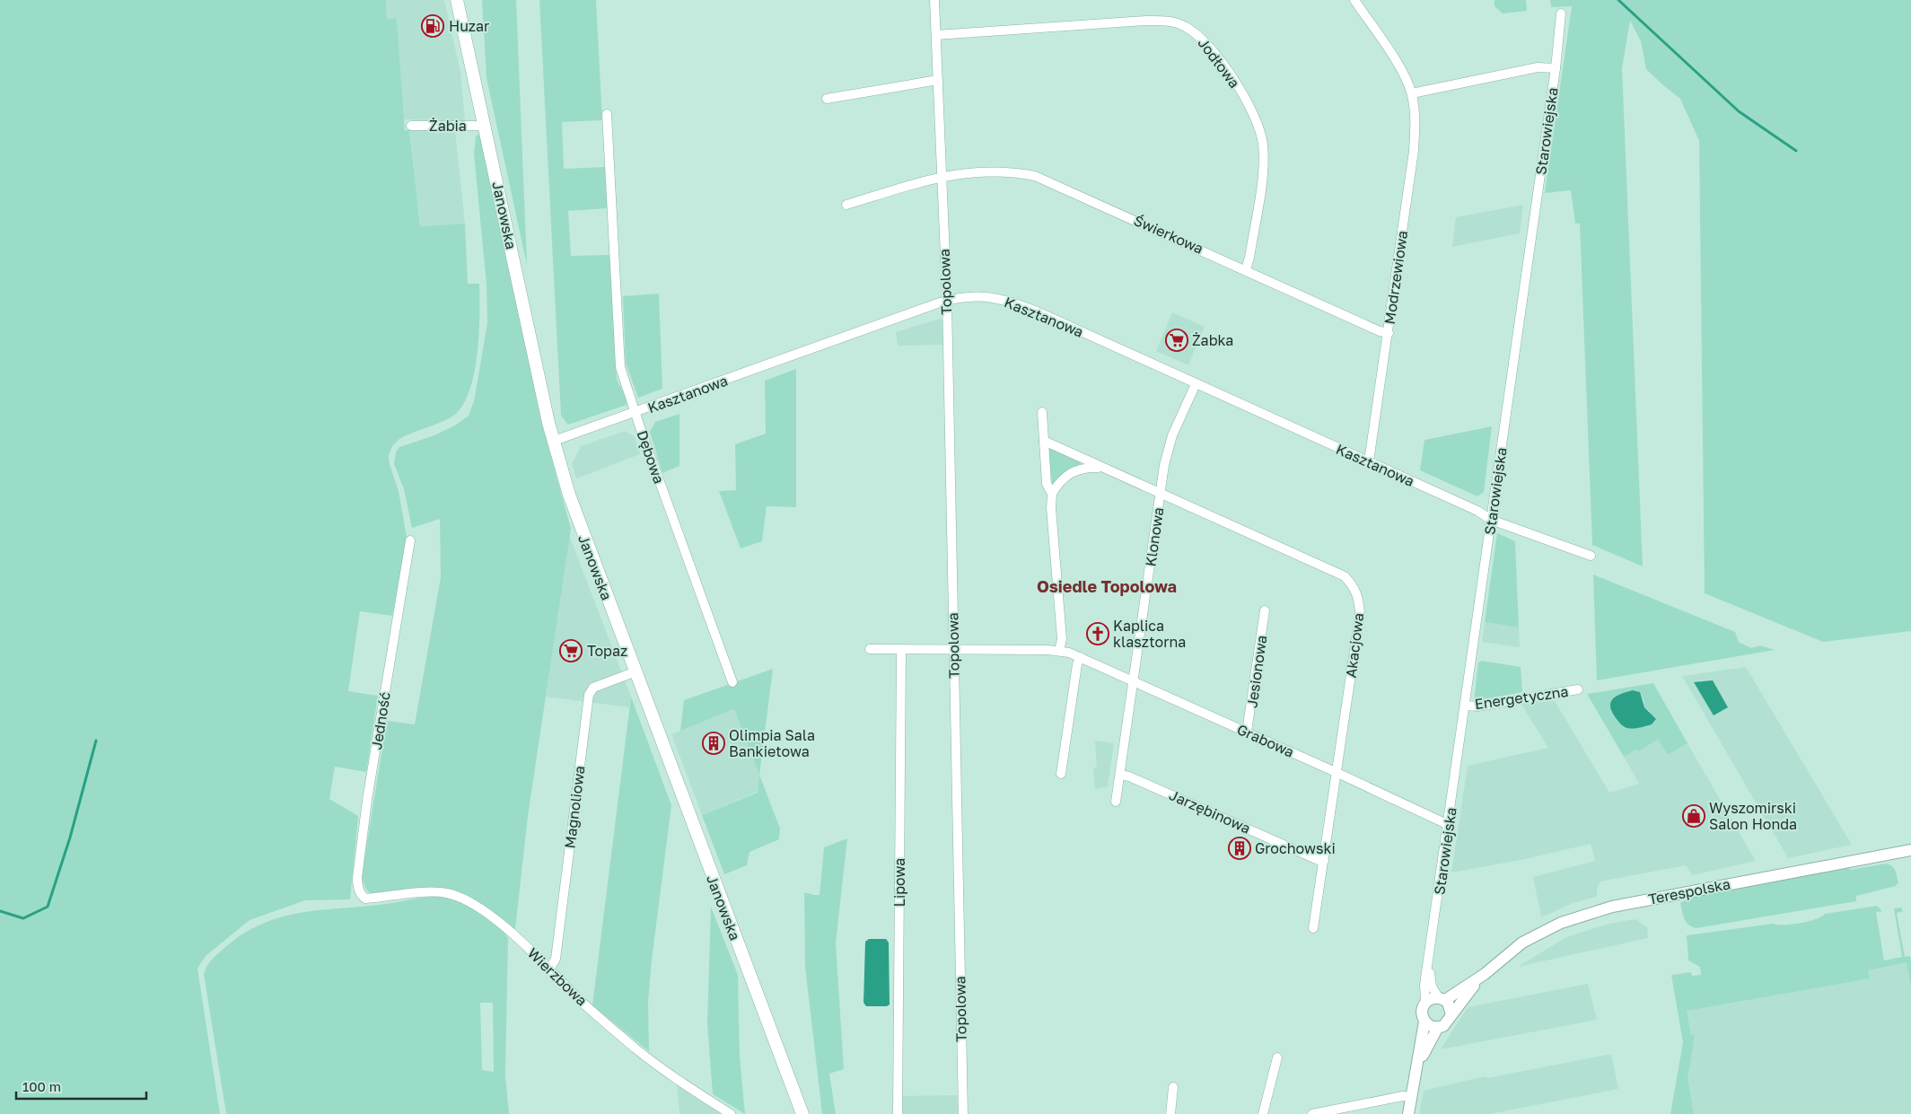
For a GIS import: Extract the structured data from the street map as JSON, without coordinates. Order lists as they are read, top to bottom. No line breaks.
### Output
{"streets":{"main road":["Janowska"],"street":["Jodłowa","Żabia","Starowiejska","Świerkowa","Modrzewiowa","Topolowa","Kasztanowa","Dębowa","Klonowa","Akacjowa","Jesionowa","Energetyczna","Jedność","Grabowa","Magnoliowa","Jarzębinowa","Lipowa","Terespolska","Wierzbowa"]},"crossings":[["Jodłowa","Świerkowa"],["Jodłowa","Topolowa"],["Żabia","Janowska"],["Starowiejska","Kasztanowa"],["Starowiejska","Energetyczna"],["Starowiejska","Grabowa"],["Starowiejska","Terespolska"],["Janowska","Kasztanowa"],["Janowska","Magnoliowa"],["Świerkowa","Modrzewiowa"],["Świerkowa","Topolowa"],["Modrzewiowa","Kasztanowa"],["Topolowa","Kasztanowa"],["Topolowa","Grabowa"],["Kasztanowa","Dębowa"],["Kasztanowa","Klonowa"],["Klonowa","Akacjowa"],["Klonowa","Grabowa"],["Klonowa","Jarzębinowa"],["Akacjowa","Grabowa"],["Akacjowa","Jarzębinowa"],["Jesionowa","Grabowa"],["Jedność","Wierzbowa"],["Grabowa","Lipowa"],["Magnoliowa","Wierzbowa"]],"districts":["Osiedle Topolowa"],"places":{"fuel station":["Huzar"],"supermarket":["Żabka","Topaz"],"church":["Kaplica klasztorna"],"building":["Olimpia Sala Bankietowa","Grochowski"],"shop":["Wyszomirski Salon Honda"]},"scale_bar":"100 m"}
